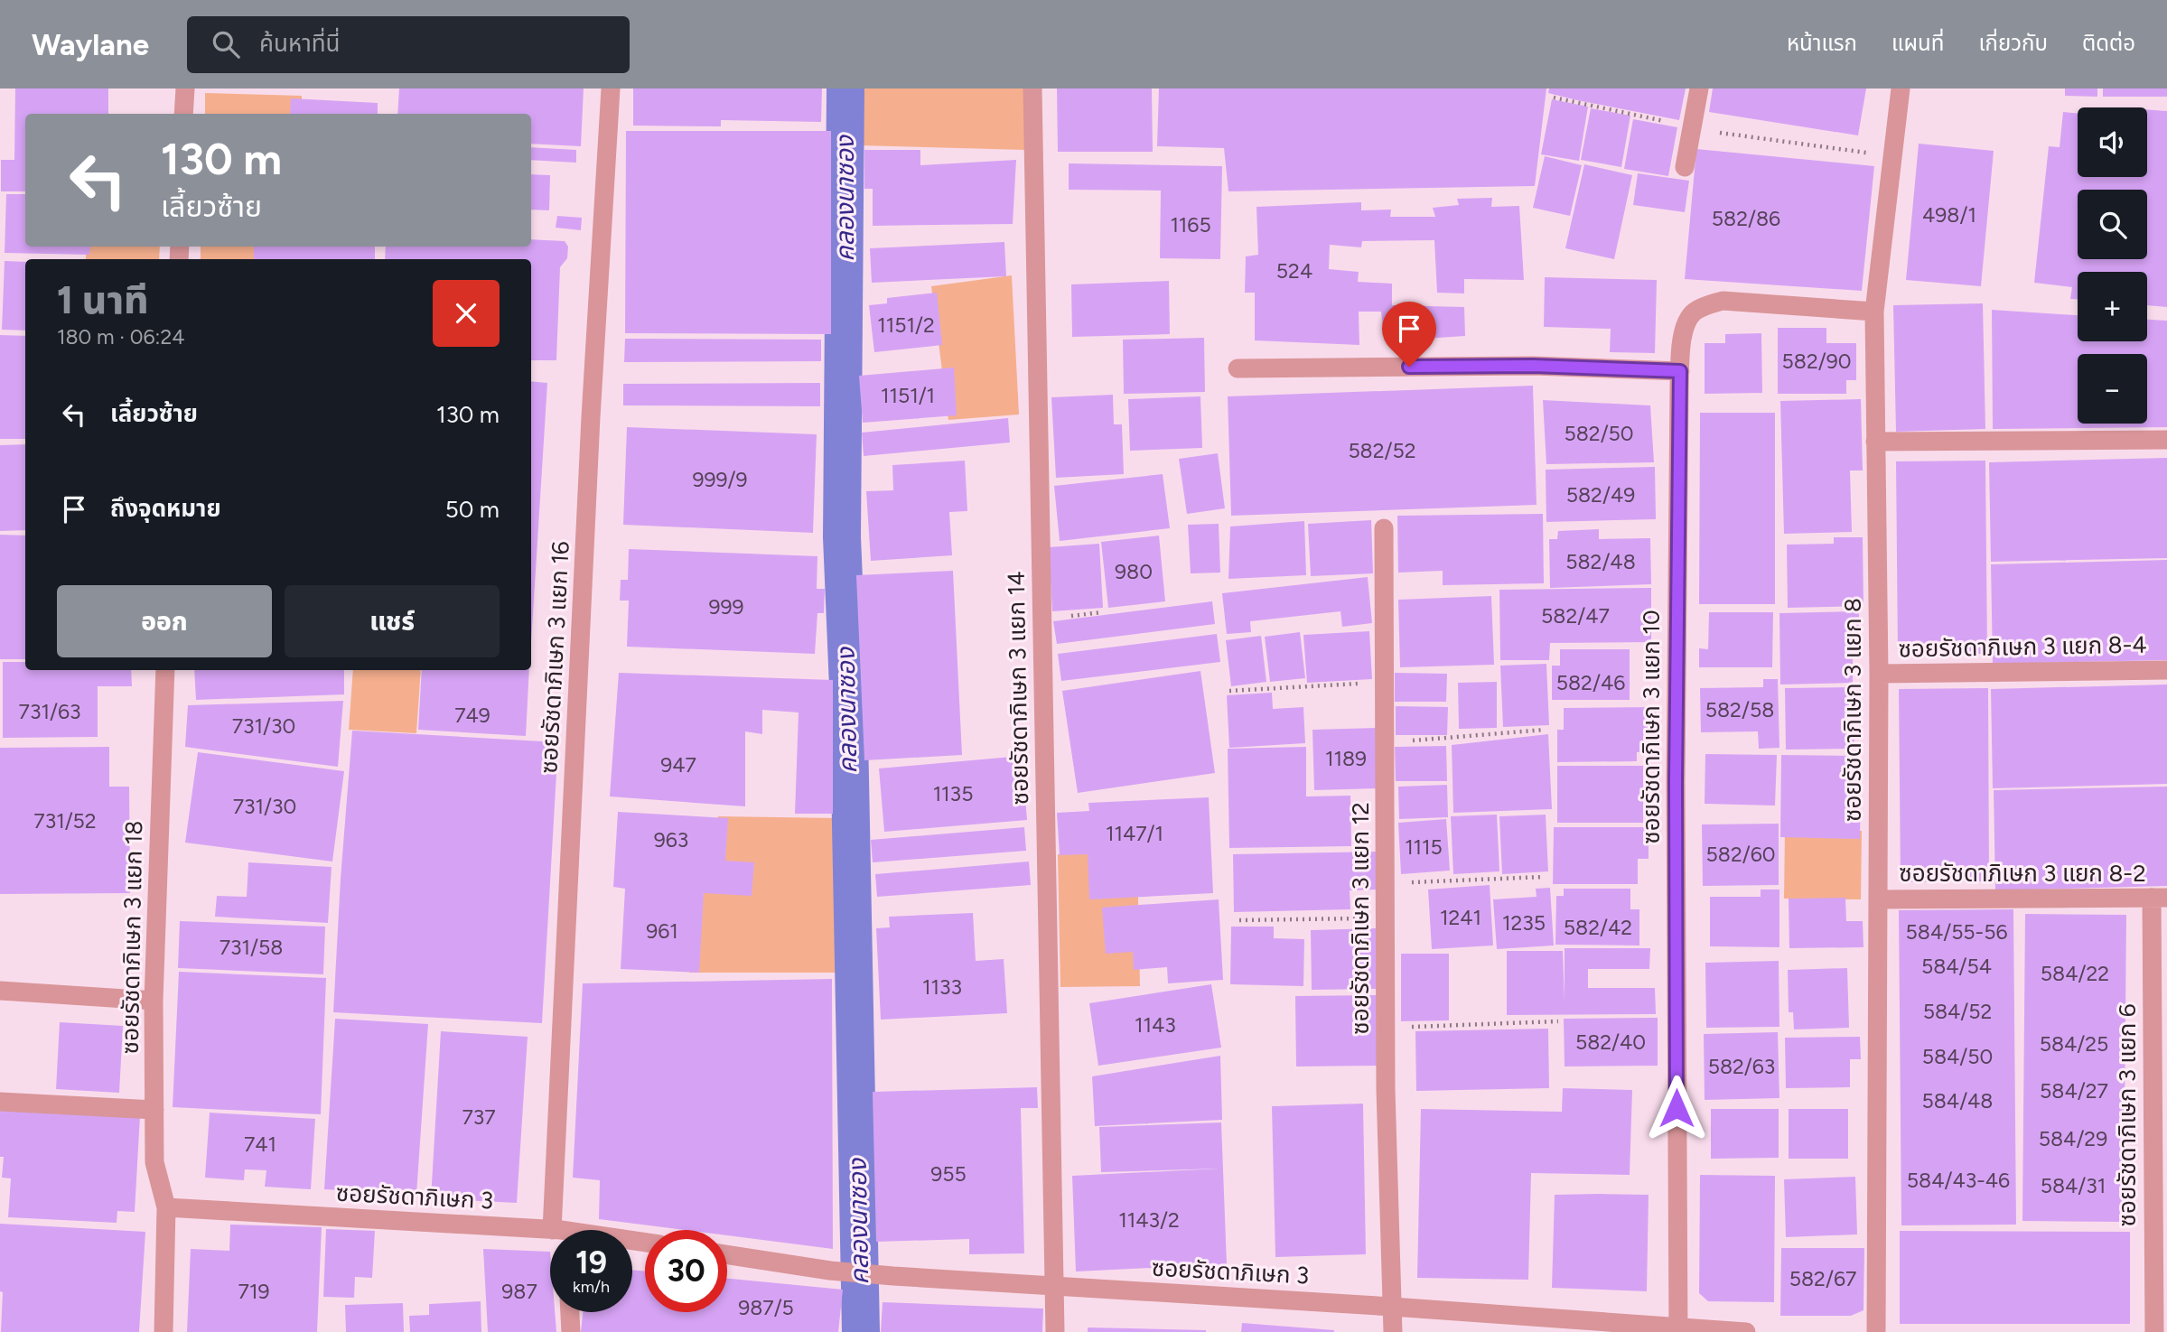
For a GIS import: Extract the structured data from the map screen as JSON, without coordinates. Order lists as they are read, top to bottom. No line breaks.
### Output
{"streets":{"street":["ซอยรัชดาภิเษก 3 แยก 8-4","ซอยรัชดาภิเษก 3 แยก 16","ซอยรัชดาภิเษก 3 แยก 14","ซอยรัชดาภิเษก 3 แยก 8","ซอยรัชดาภิเษก 3 แยก 10","ซอยรัชดาภิเษก 3 แยก 8-2","ซอยรัชดาภิเษก 3 แยก 12","ซอยรัชดาภิเษก 3 แยก 18","ซอยรัชดาภิเษก 3 แยก 6","ซอยรัชดาภิเษก 3"]},"crossings":[["ซอยรัชดาภิเษก 3 แยก 8-4","ซอยรัชดาภิเษก 3 แยก 8"],["ซอยรัชดาภิเษก 3 แยก 16","ซอยรัชดาภิเษก 3"],["ซอยรัชดาภิเษก 3 แยก 14","ซอยรัชดาภิเษก 3"],["ซอยรัชดาภิเษก 3 แยก 8","ซอยรัชดาภิเษก 3 แยก 10"],["ซอยรัชดาภิเษก 3 แยก 8","ซอยรัชดาภิเษก 3 แยก 8-2"],["ซอยรัชดาภิเษก 3 แยก 10","ซอยรัชดาภิเษก 3"],["ซอยรัชดาภิเษก 3 แยก 8-2","ซอยรัชดาภิเษก 3 แยก 6"],["ซอยรัชดาภิเษก 3 แยก 12","ซอยรัชดาภิเษก 3"],["ซอยรัชดาภิเษก 3 แยก 18","ซอยรัชดาภิเษก 3"]],"water":["คลองนาซอง"],"house_numbers":["498/1","582/86","1165","524","1151/2","582/90","1151/1","582/50","582/52","999/9","582/49","582/48","980","999","582/47","582/46","582/58","731/63","749","731/30","1189","947","1135","731/30","731/52","1147/1","963","1115","582/60","1241","1235","582/42","961","584/55-56","731/58","584/54","584/22","1133","584/52","1143","582/40","584/25","584/50","582/63","584/27","584/48","737","584/29","741","955","584/43-46","584/31","1143/2","582/67","719","987","987/5"],"page":{"header":"Waylane","search":"ค้นหาที่นี่","nav":["หน้าแรก","แผนที่","เกี่ยวกับ","ติดต่อ"],"map_buttons":["+","−"],"turn":["130 m","เลี้ยวซ้าย"],"heading":["1 นาที","180 m · 06:24"],"list":[{"name":"เลี้ยวซ้าย","value":"130 m"},{"name":"ถึงจุดหมาย","value":"50 m"}],"buttons":["ออก","แชร์"],"speed":"19 km/h","limit":"30"}}
